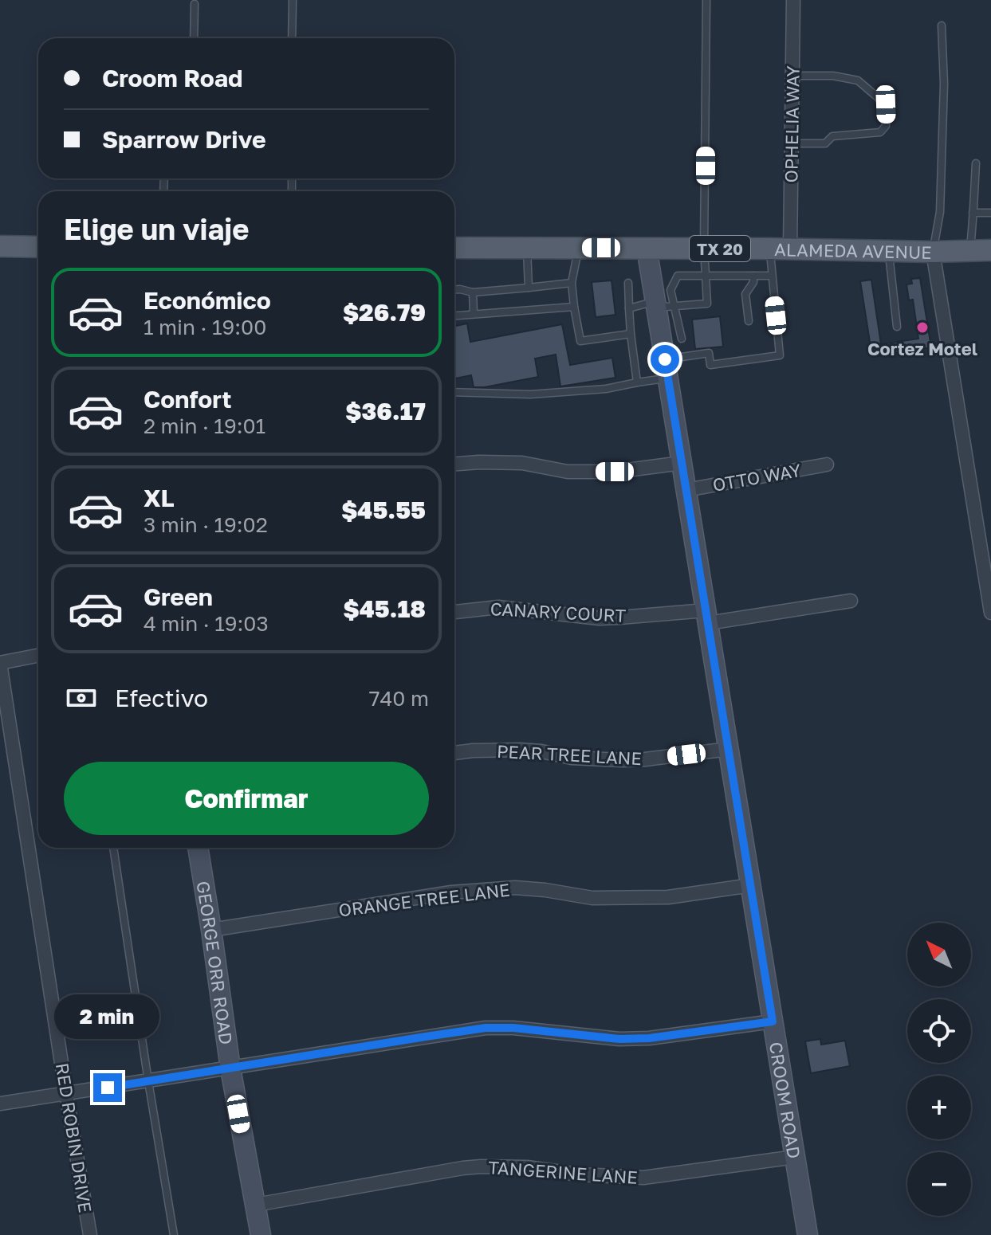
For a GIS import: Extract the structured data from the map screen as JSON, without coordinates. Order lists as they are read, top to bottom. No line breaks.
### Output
{"streets":{"main road":["TX 20","ALAMEDA AVENUE"],"street":["OPHELIA WAY","OTTO WAY","CANARY COURT","PEAR TREE LANE","ORANGE TREE LANE","GEORGE ORR ROAD","CROOM ROAD","RED ROBIN DRIVE","TANGERINE LANE"]},"crossings":[["OPHELIA WAY","ALAMEDA AVENUE"],["ALAMEDA AVENUE","CROOM ROAD"],["OTTO WAY","CROOM ROAD"],["CANARY COURT","CROOM ROAD"],["PEAR TREE LANE","CROOM ROAD"],["ORANGE TREE LANE","GEORGE ORR ROAD"],["ORANGE TREE LANE","CROOM ROAD"],["GEORGE ORR ROAD","TANGERINE LANE"],["CROOM ROAD","TANGERINE LANE"]],"places":["Cortez Motel"],"north":"top left","page":{"banner":["Croom Road","Sparrow Drive"],"heading":"Elige un viaje","list":[{"name":"Económico","note":"1 min · 19:00","value":"$26.79"},{"name":"Confort","note":"2 min · 19:01","value":"$36.17"},{"name":"XL","note":"3 min · 19:02","value":"$45.55"},{"name":"Green","note":"4 min · 19:03","value":"$45.18"}],"pay":["Efectivo","740 m"],"buttons":"Confirmar","map_buttons":["+","−"],"bubble":"2 min"}}
